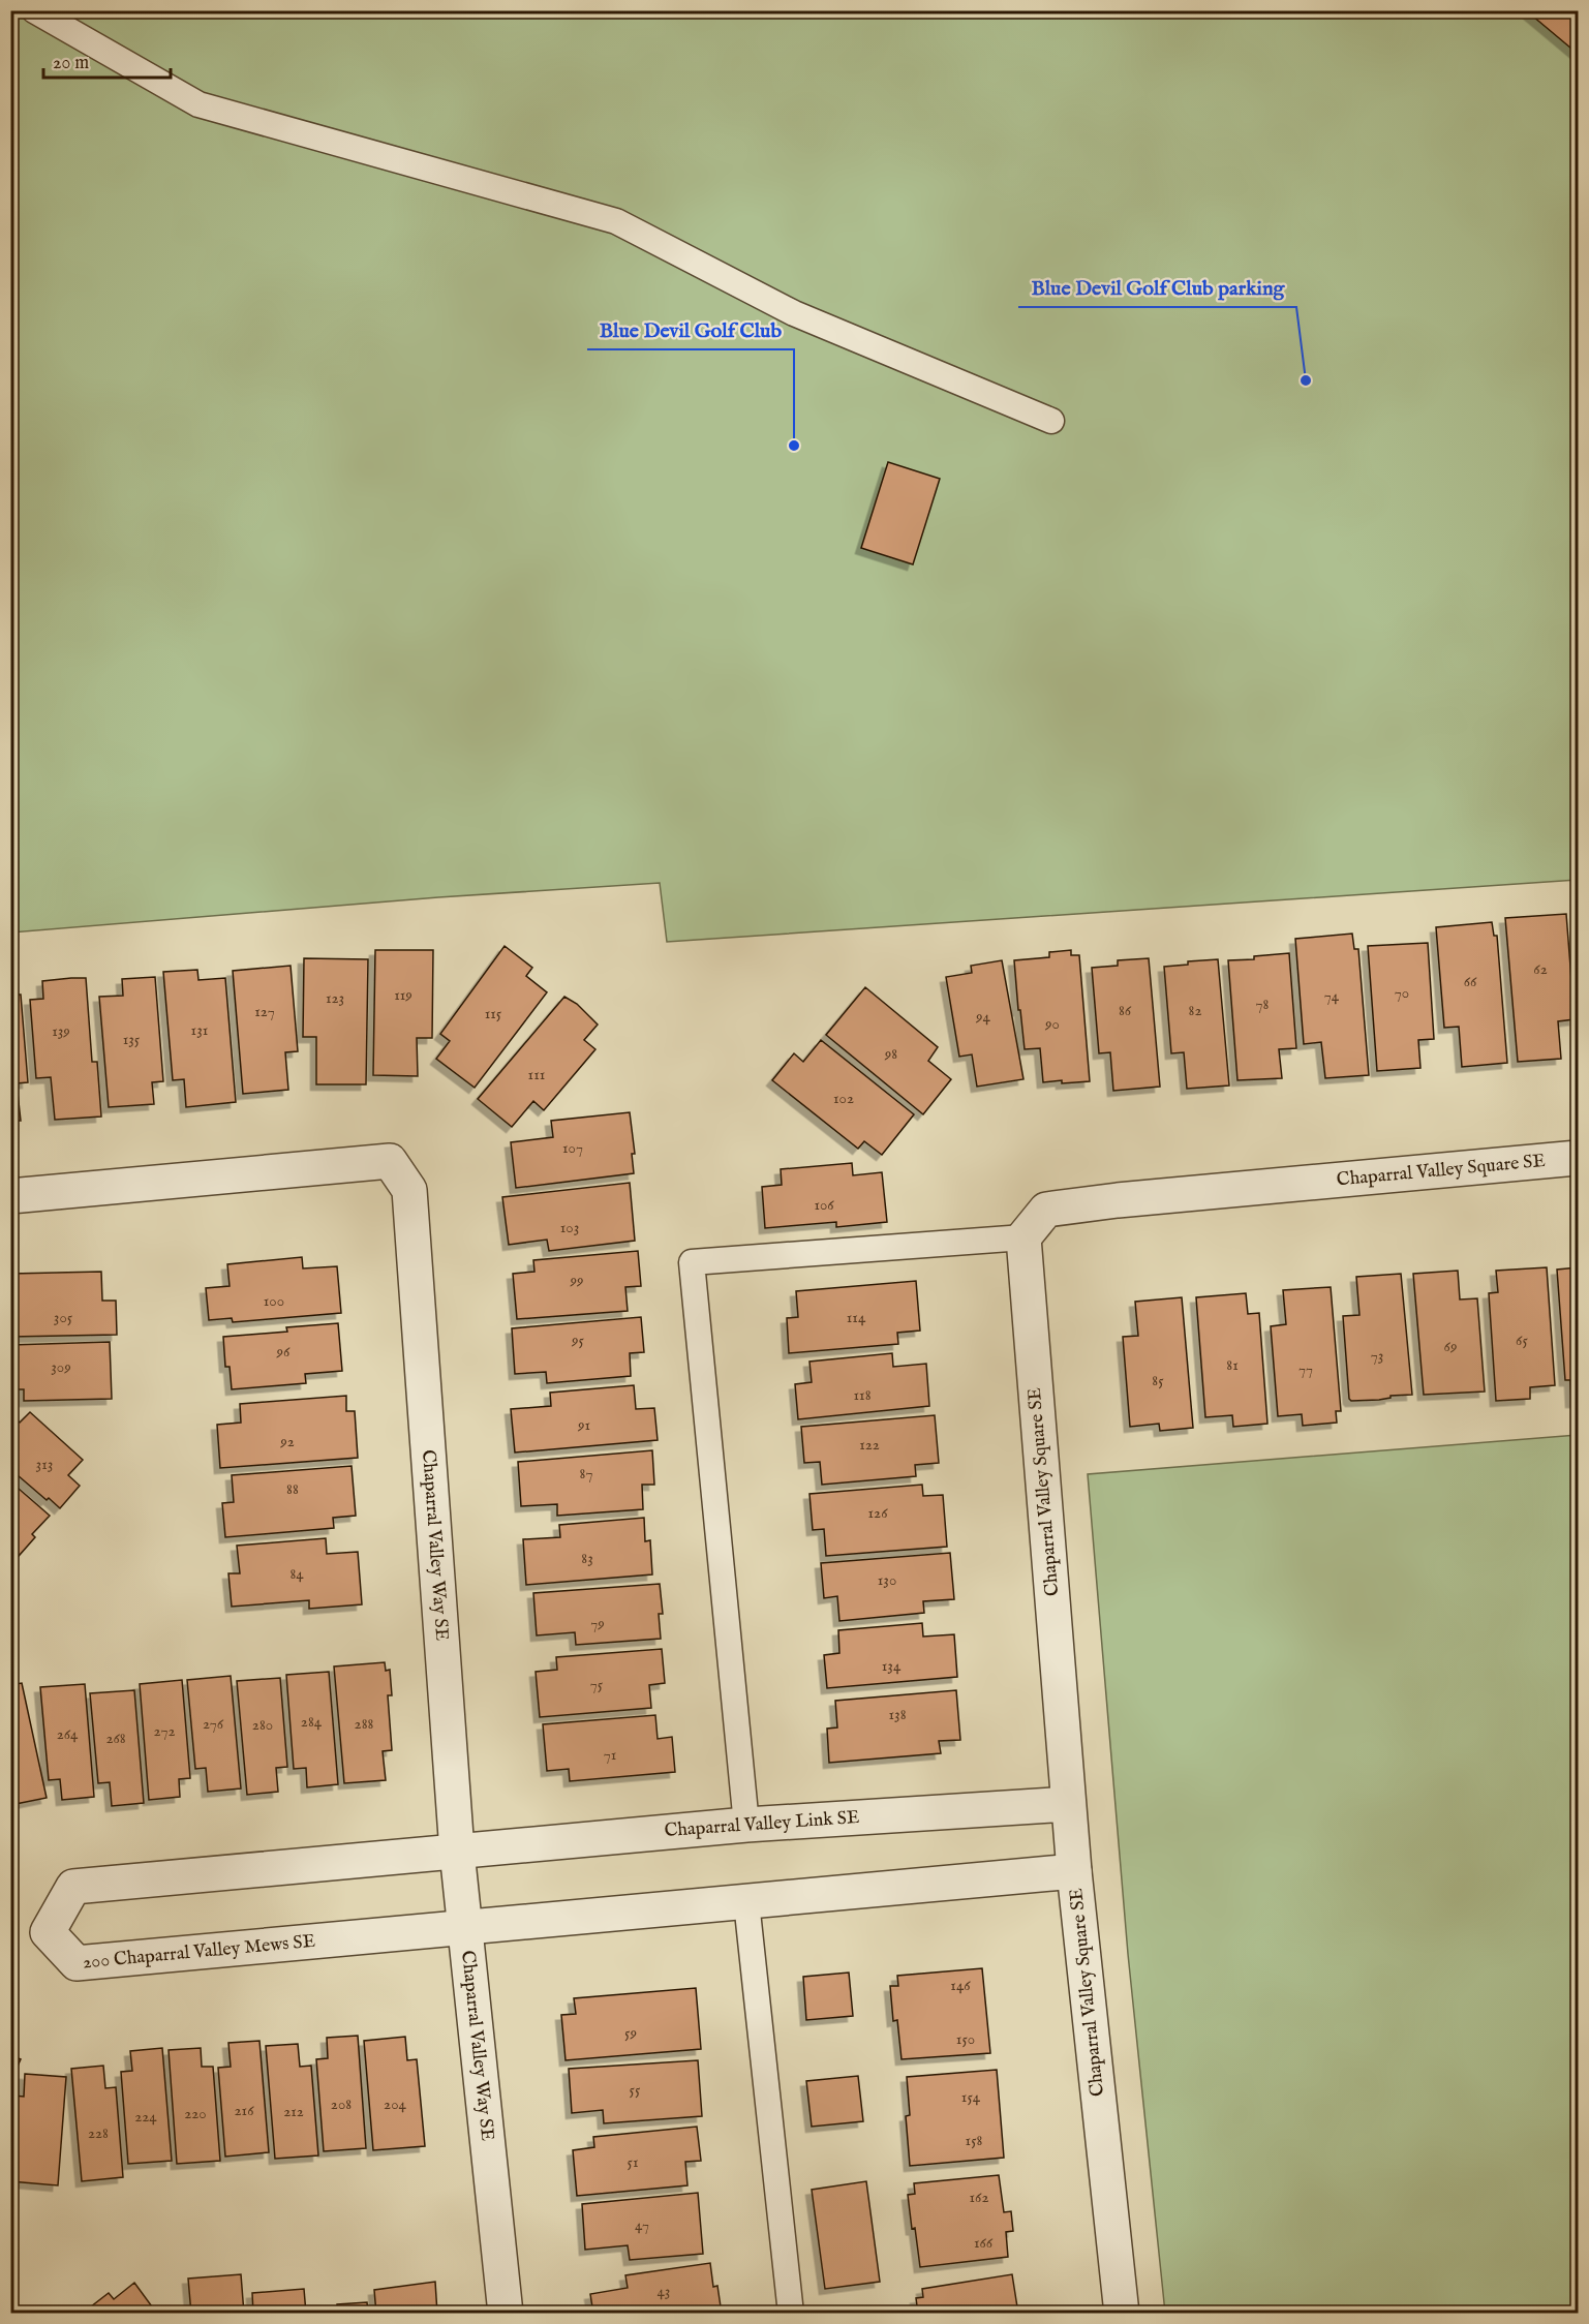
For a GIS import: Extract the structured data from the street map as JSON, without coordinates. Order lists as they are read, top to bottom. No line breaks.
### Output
{"streets":{"street":["Chaparral Valley Square SE","Chaparral Valley Way SE","Chaparral Valley Link SE","200 Chaparral Valley Mews SE"]},"crossings":[["Chaparral Valley Square SE","Chaparral Valley Link SE"],["Chaparral Valley Way SE","Chaparral Valley Link SE"],["Chaparral Valley Way SE","200 Chaparral Valley Mews SE"],["Chaparral Valley Link SE","200 Chaparral Valley Mews SE"]],"places":["Blue Devil Golf Club parking","Blue Devil Golf Club"],"house_numbers":["62","66","70","119","74","123","78","86","82","127","115","94","90","131","139","135","98","111","102","107","106","103","99","100","305","114","95","65","69","96","73","81","309","77","85","118","91","92","122","313","87","88","126","83","84","130","79","134","75","138","284","276","288","280","272","264","268","71","146","59","150","55","154","208","204","216","212","220","224","228","158","51","162","47","166","43"],"scale_bar":"20 m"}
